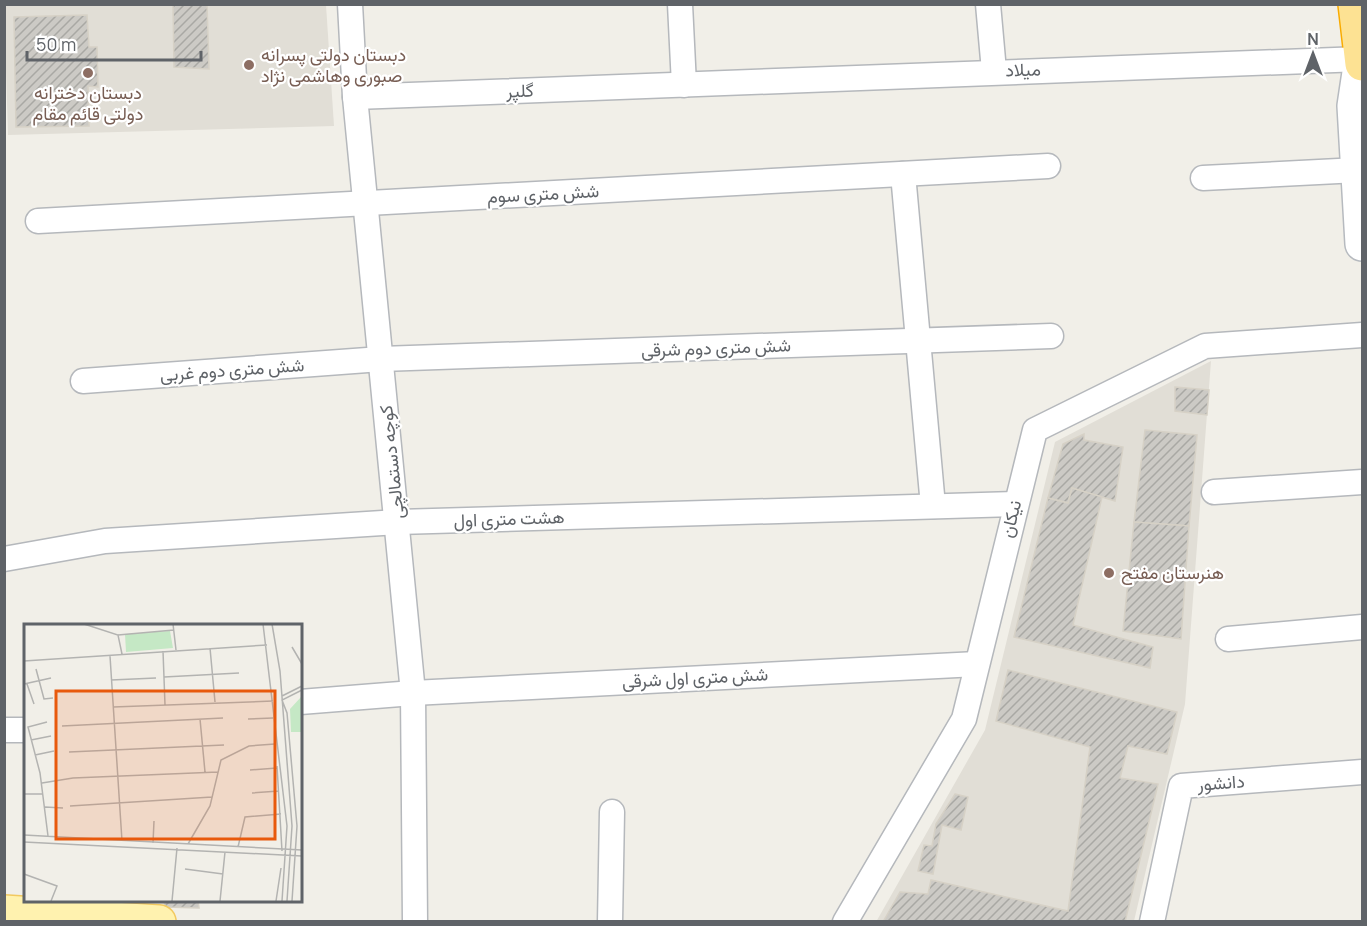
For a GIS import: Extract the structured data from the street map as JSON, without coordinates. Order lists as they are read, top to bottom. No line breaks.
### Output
{"streets":{"street":["میلاد","گلپر","شش متری سوم","شش متری دوم شرقی","شش متری دوم غربی","کوچه دستمالچی","هشت متری اول","نیکان","شش متری اول شرقی","دانشور"]},"crossings":[["میلاد","گلپر"],["گلپر","کوچه دستمالچی"],["شش متری سوم","کوچه دستمالچی"],["شش متری دوم شرقی","شش متری دوم غربی"],["شش متری دوم شرقی","کوچه دستمالچی"],["شش متری دوم غربی","کوچه دستمالچی"],["کوچه دستمالچی","هشت متری اول"],["کوچه دستمالچی","شش متری اول شرقی"],["هشت متری اول","نیکان"],["نیکان","شش متری اول شرقی"]],"places":["دبستان دولتی پسرانه صبوری وهاشمی نژاد","دبستان دخترانه دولتی قائم مقام","هنرستان مفتح"],"scale_bar":"50 m","north":"top"}
